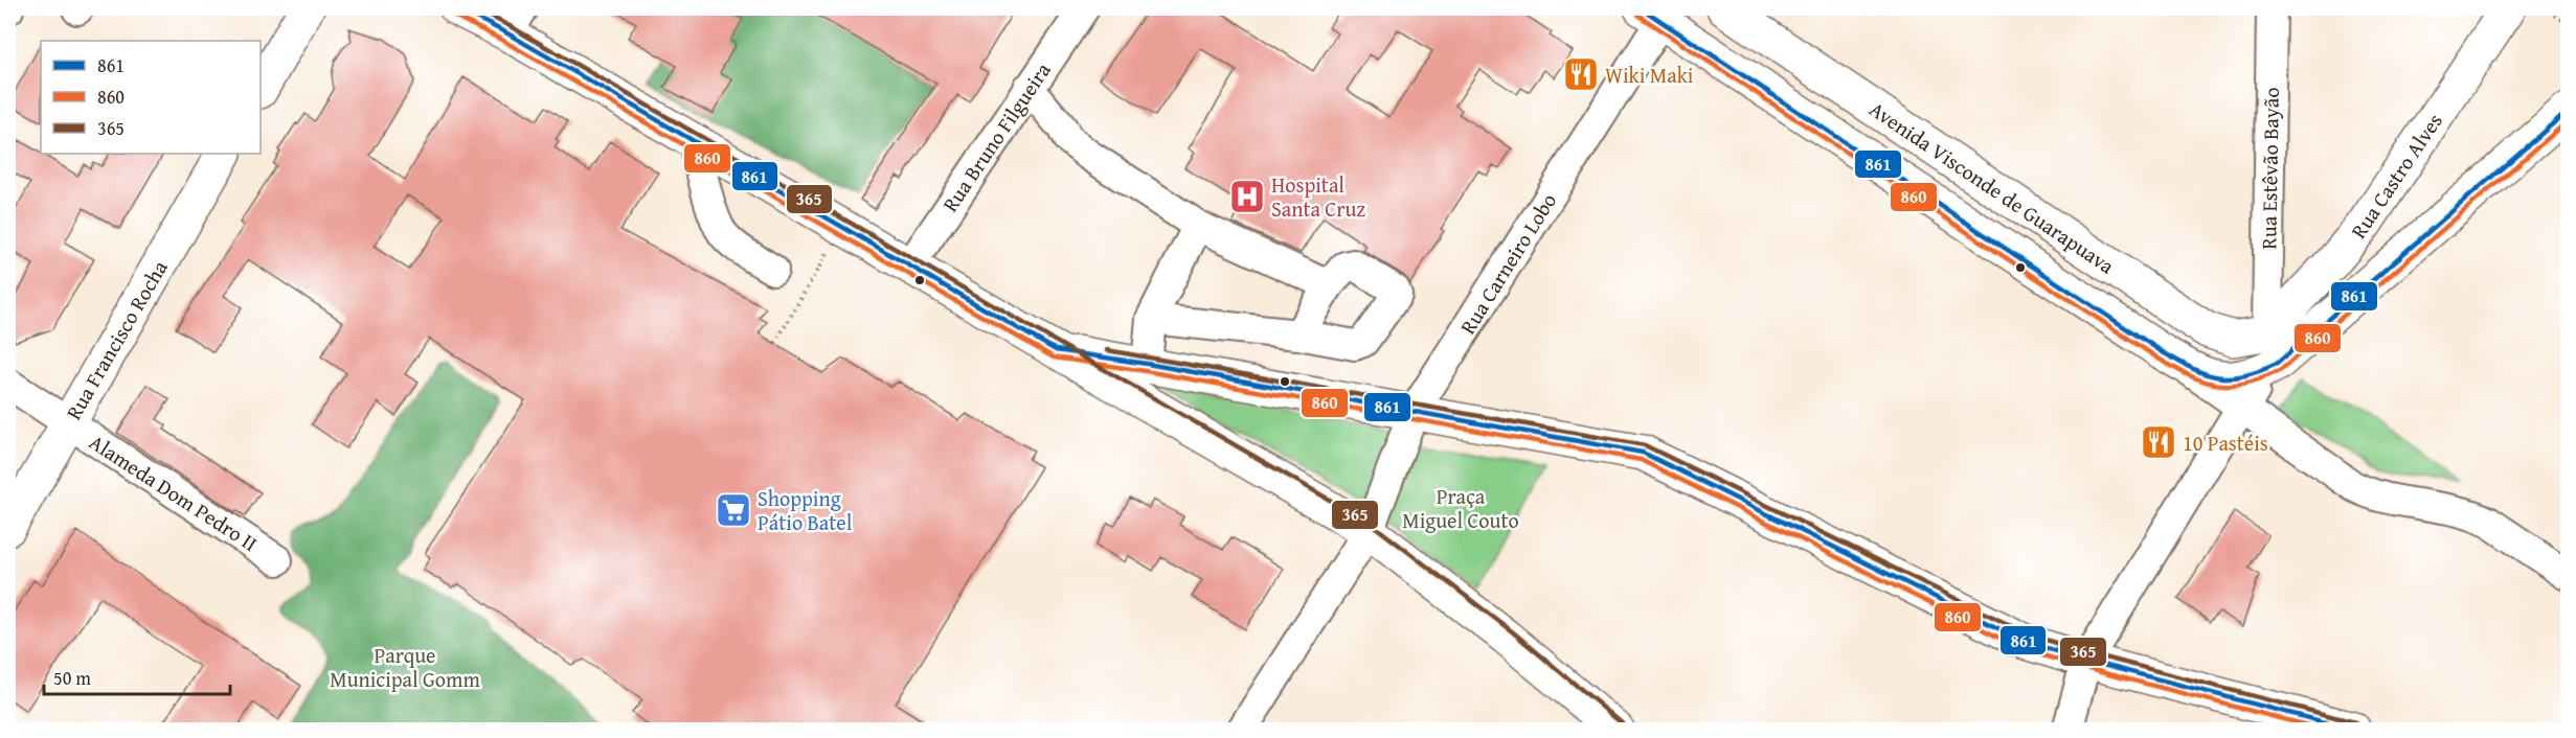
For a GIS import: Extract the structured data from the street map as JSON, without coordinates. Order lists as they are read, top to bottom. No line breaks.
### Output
{"streets":{"main road":["Rua Castro Alves","Avenida Visconde de Guarapuava","Rua Francisco Rocha"],"street":["Rua Bruno Filgueira","Rua Estêvão Bayão","Rua Carneiro Lobo","Alameda Dom Pedro II"]},"crossings":[["Rua Estêvão Bayão","Rua Castro Alves"],["Rua Estêvão Bayão","Avenida Visconde de Guarapuava"],["Rua Castro Alves","Avenida Visconde de Guarapuava"],["Avenida Visconde de Guarapuava","Rua Carneiro Lobo"],["Rua Francisco Rocha","Alameda Dom Pedro II"]],"parks":["Praça Miguel Couto","Parque Municipal Gomm"],"places":{"restaurant":["Wiki Maki","10 Pastéis"],"hospital":["Hospital Santa Cruz"],"supermarket":["Shopping Pátio Batel"]},"lines":["transit line 861","transit line 365","transit line 860"],"legend":["861","860","365"],"scale_bar":"50 m"}
